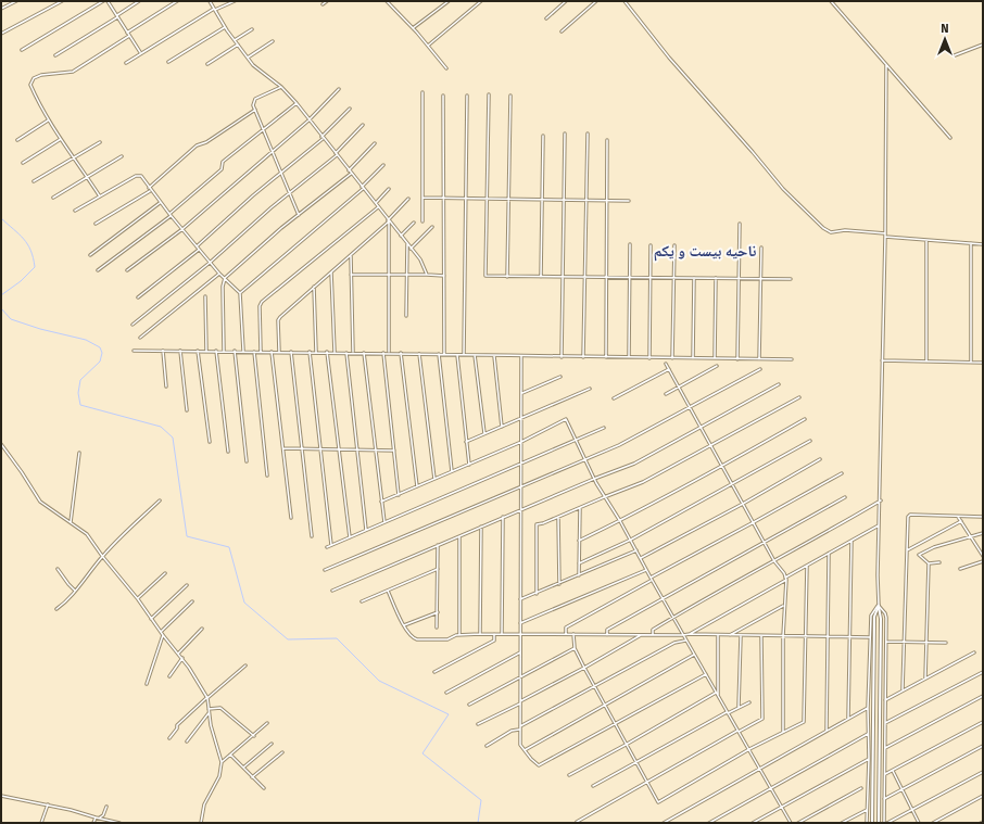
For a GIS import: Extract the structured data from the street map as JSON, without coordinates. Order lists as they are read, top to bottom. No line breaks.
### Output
{"districts":["ناحیه بیست و یکم"],"north":"top"}
